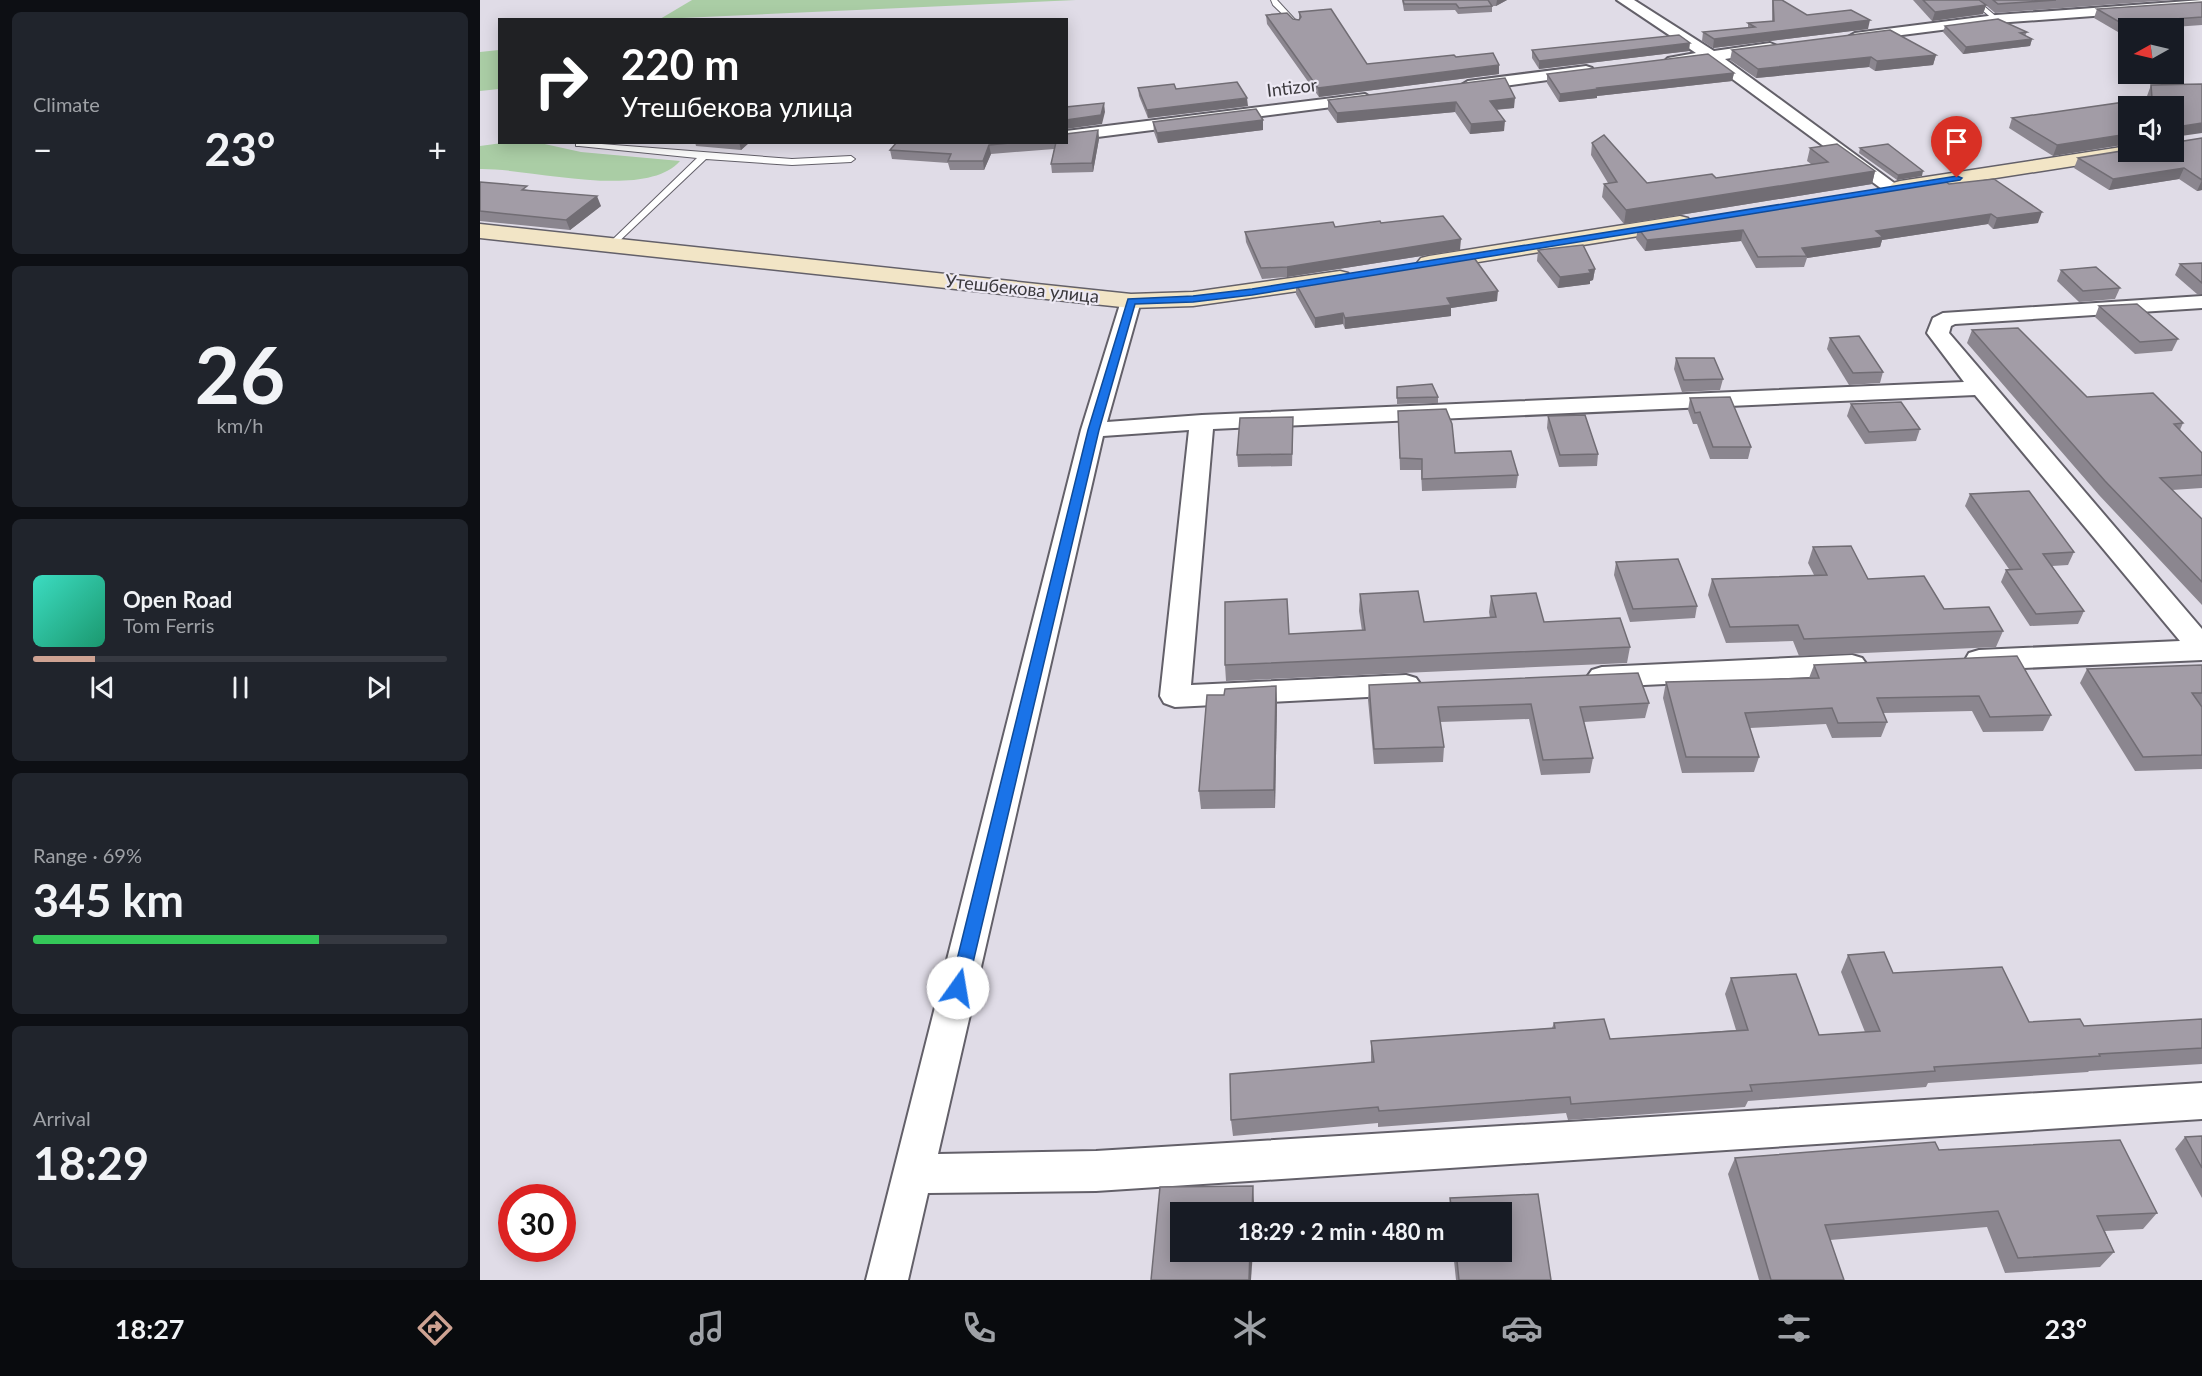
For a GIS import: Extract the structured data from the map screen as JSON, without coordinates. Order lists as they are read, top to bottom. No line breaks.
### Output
{"streets":{"main road":["Утешбекова улица"],"street":["Intizor"]},"north":"left","page":{"tile":["Climate",["26","km/h"],["Range · 69%","345 km"],["Arrival","18:29"]],"turn":["220 m","Утешбекова улица"],"heat":["−","23°","+"],"song":["Open Road","Tom Ferris"],"limit":"30","trip":"18:29 · 2 min · 480 m","tabs":["18:27","23°"]}}
